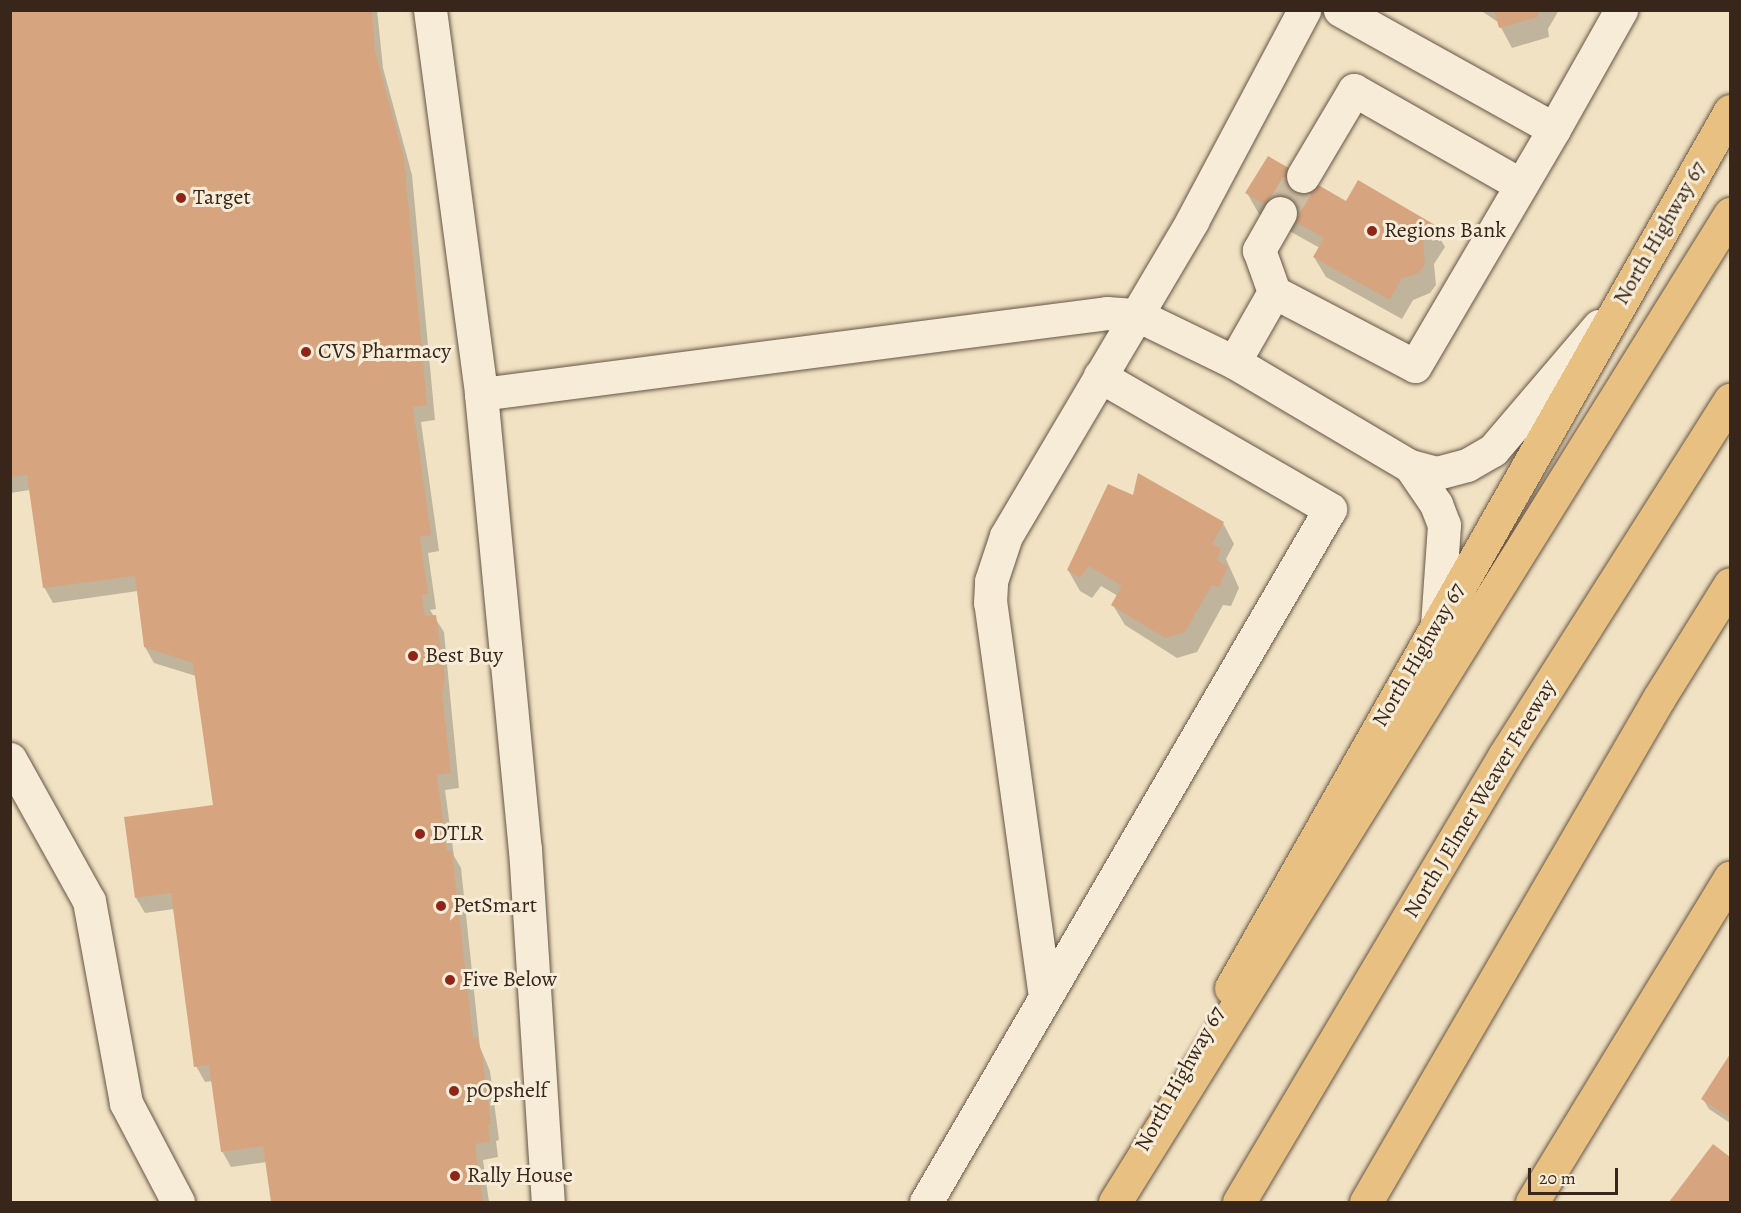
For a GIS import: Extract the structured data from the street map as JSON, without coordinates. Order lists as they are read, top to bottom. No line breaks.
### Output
{"streets":{"main road":["North Highway 67","North J Elmer Weaver Freeway"]},"places":["Target","Regions Bank","CVS Pharmacy","Best Buy","DTLR","PetSmart","Five Below","pOpshelf","Rally House"],"scale_bar":"20 m"}
